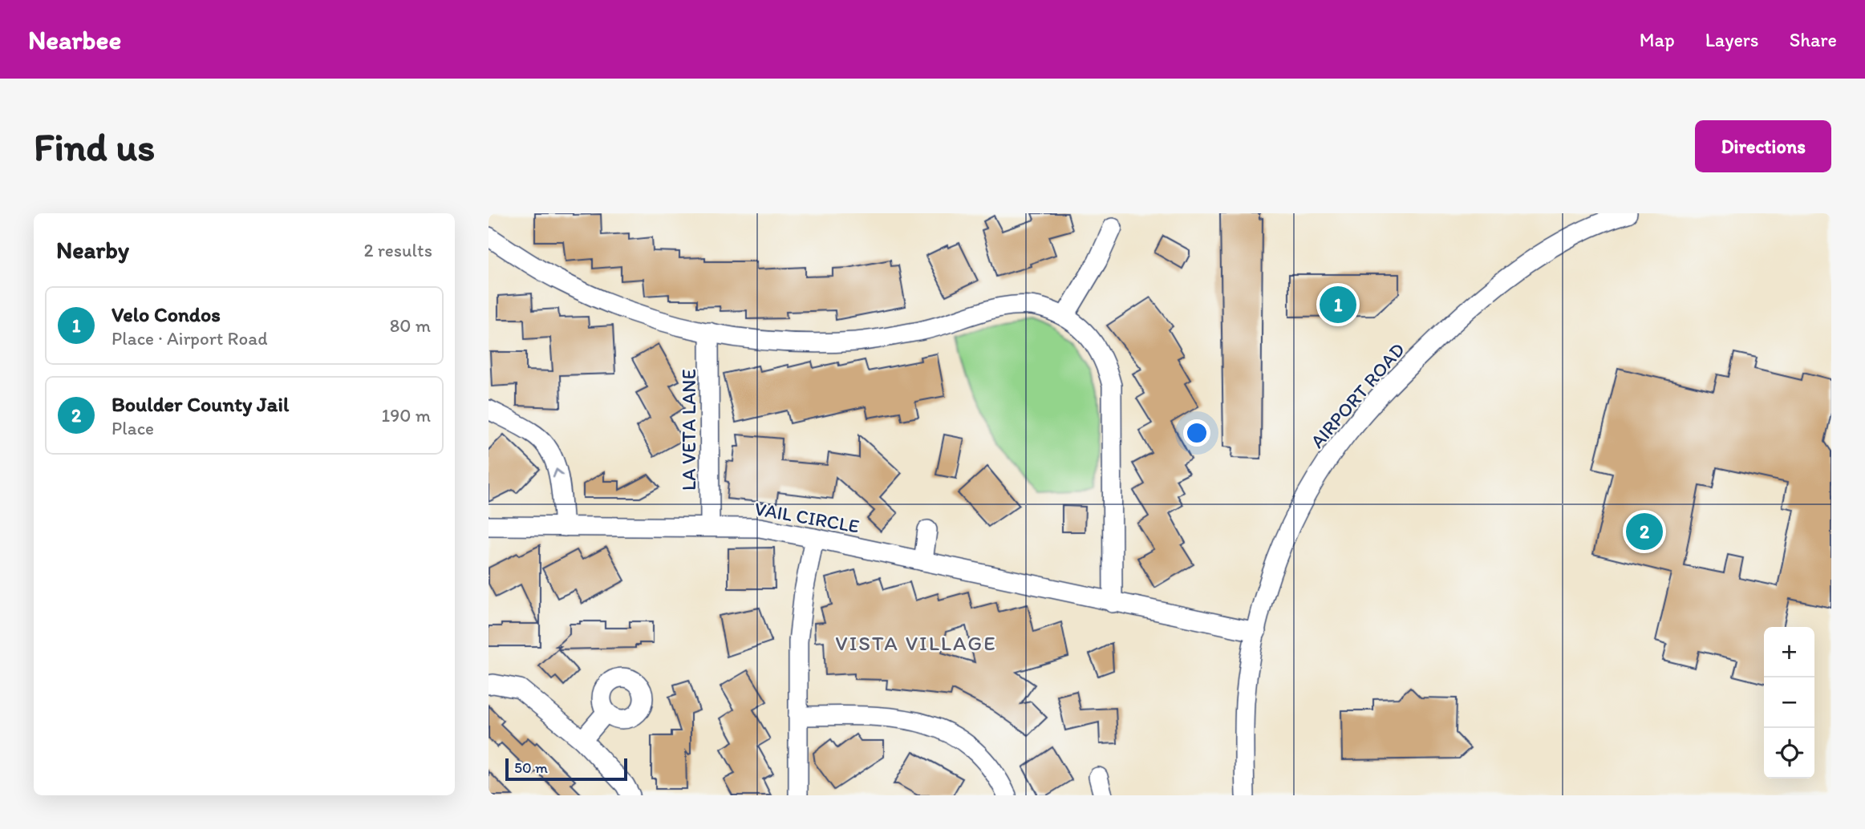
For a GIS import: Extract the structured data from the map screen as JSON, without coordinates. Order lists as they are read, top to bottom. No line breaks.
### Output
{"streets":{"street":["AIRPORT ROAD","LA VETA LANE","VAIL CIRCLE"]},"crossings":[["AIRPORT ROAD","VAIL CIRCLE"],["LA VETA LANE","VAIL CIRCLE"]],"districts":["VISTA VILLAGE"],"scale_bar":"50 m","page":{"header":"Nearbee","nav":["Map","Layers","Share"],"buttons":"Directions","title":"Find us","heading":["Nearby","2 results"],"pins":["1","2"],"list":[{"mark":"1","name":"Velo Condos","note":"Place · Airport Road","value":"80 m"},{"mark":"2","name":"Boulder County Jail","note":"Place","value":"190 m"}],"map_buttons":["+","−"],"scale":"50 m"}}
